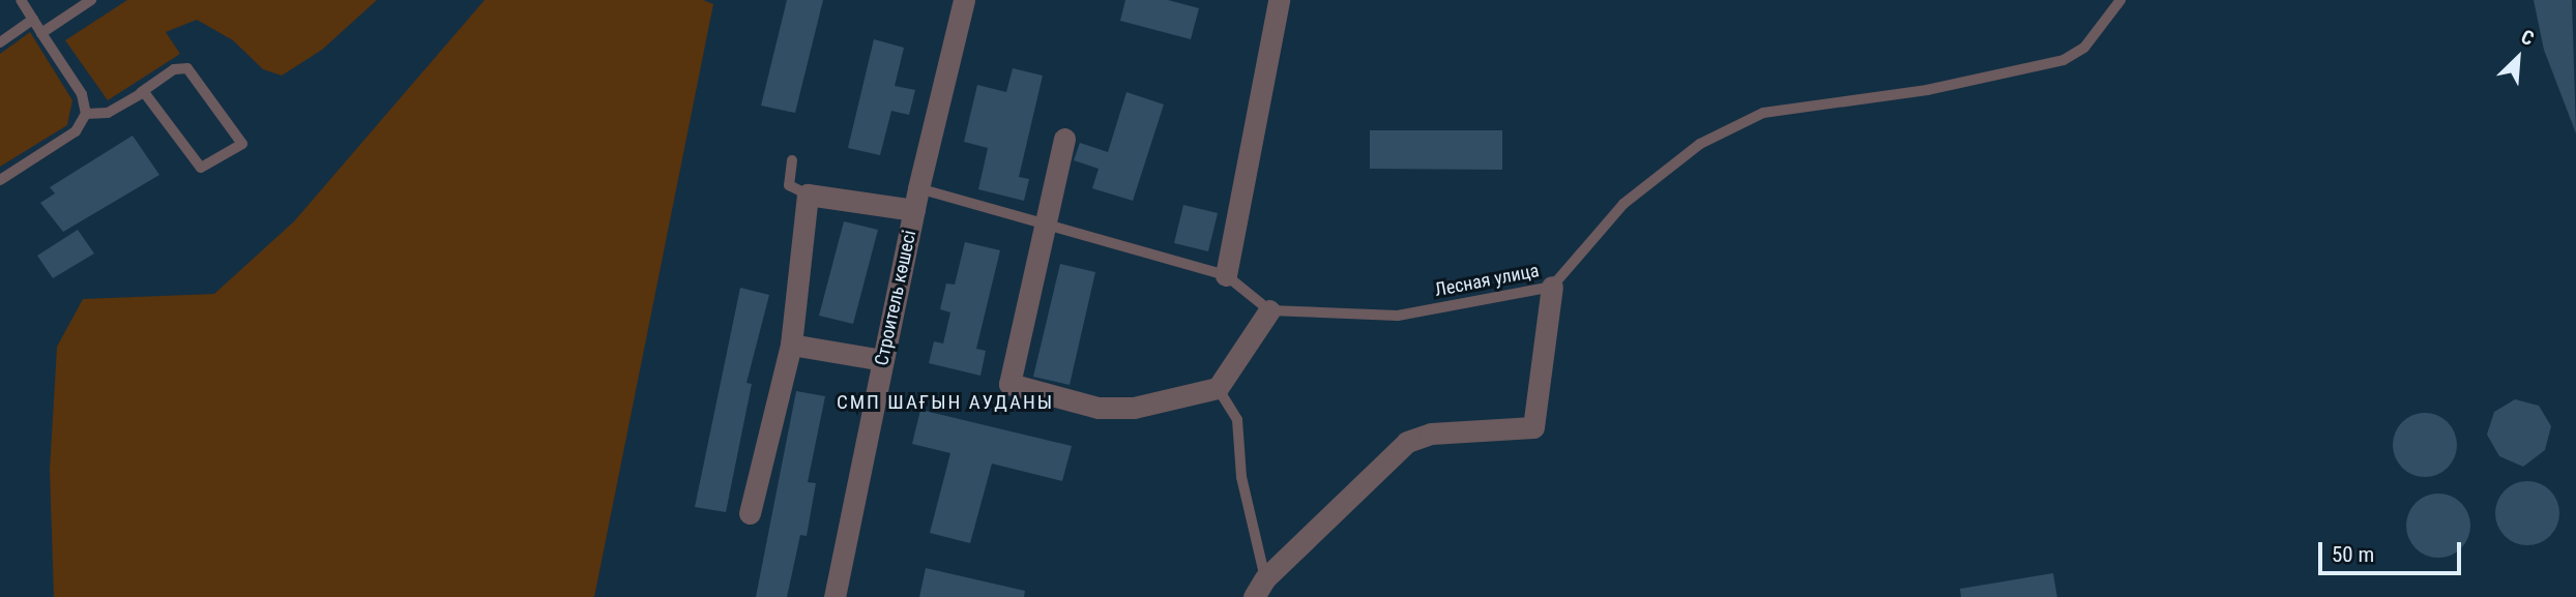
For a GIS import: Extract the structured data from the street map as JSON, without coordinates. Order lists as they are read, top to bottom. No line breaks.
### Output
{"streets":{"street":["Строитель көшесі"],"lane":["Лесная улица"]},"districts":["СМП ШАҒЫН АУДАНЫ"],"scale_bar":"50 m","north":"top right"}
